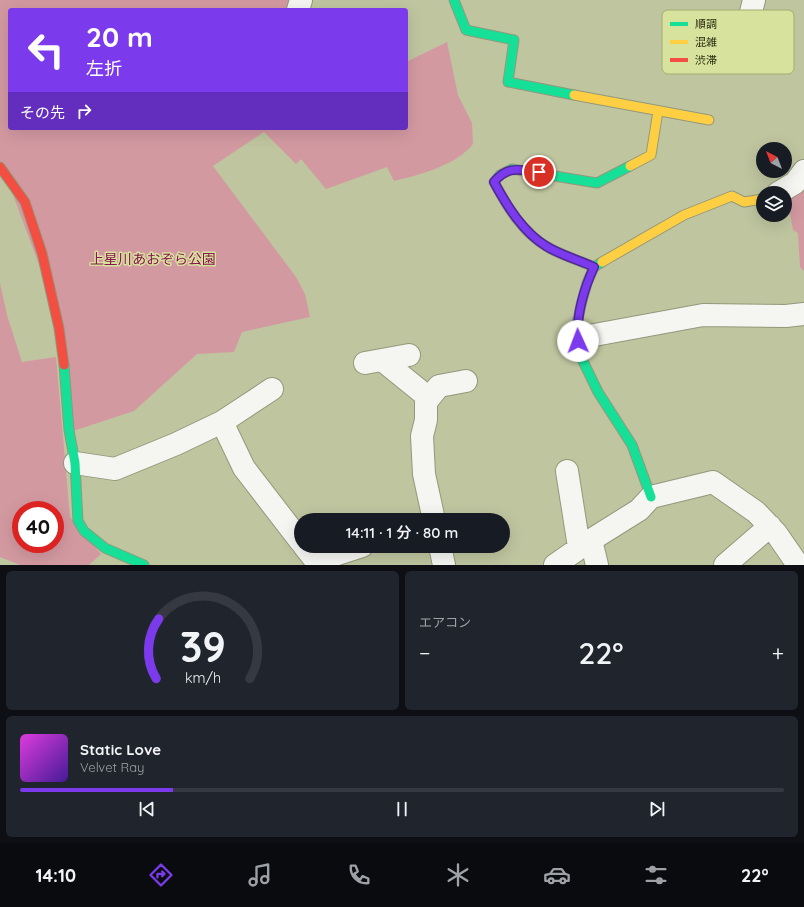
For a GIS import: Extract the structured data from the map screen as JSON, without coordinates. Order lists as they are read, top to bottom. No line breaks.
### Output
{"parks":["上星川あおぞら公園"],"legend":["順調","混雑","渋滞"],"north":"top left","page":{"turn":["20 m","左折"],"then":"その先","limit":"40","trip":"14:11 · 1 分 · 80 m","tile":"エアコン","heat":["−","22°","+"],"song":["Static Love","Velvet Ray"],"tabs":["14:10","22°"],"gauge":["39","km/h"]}}
